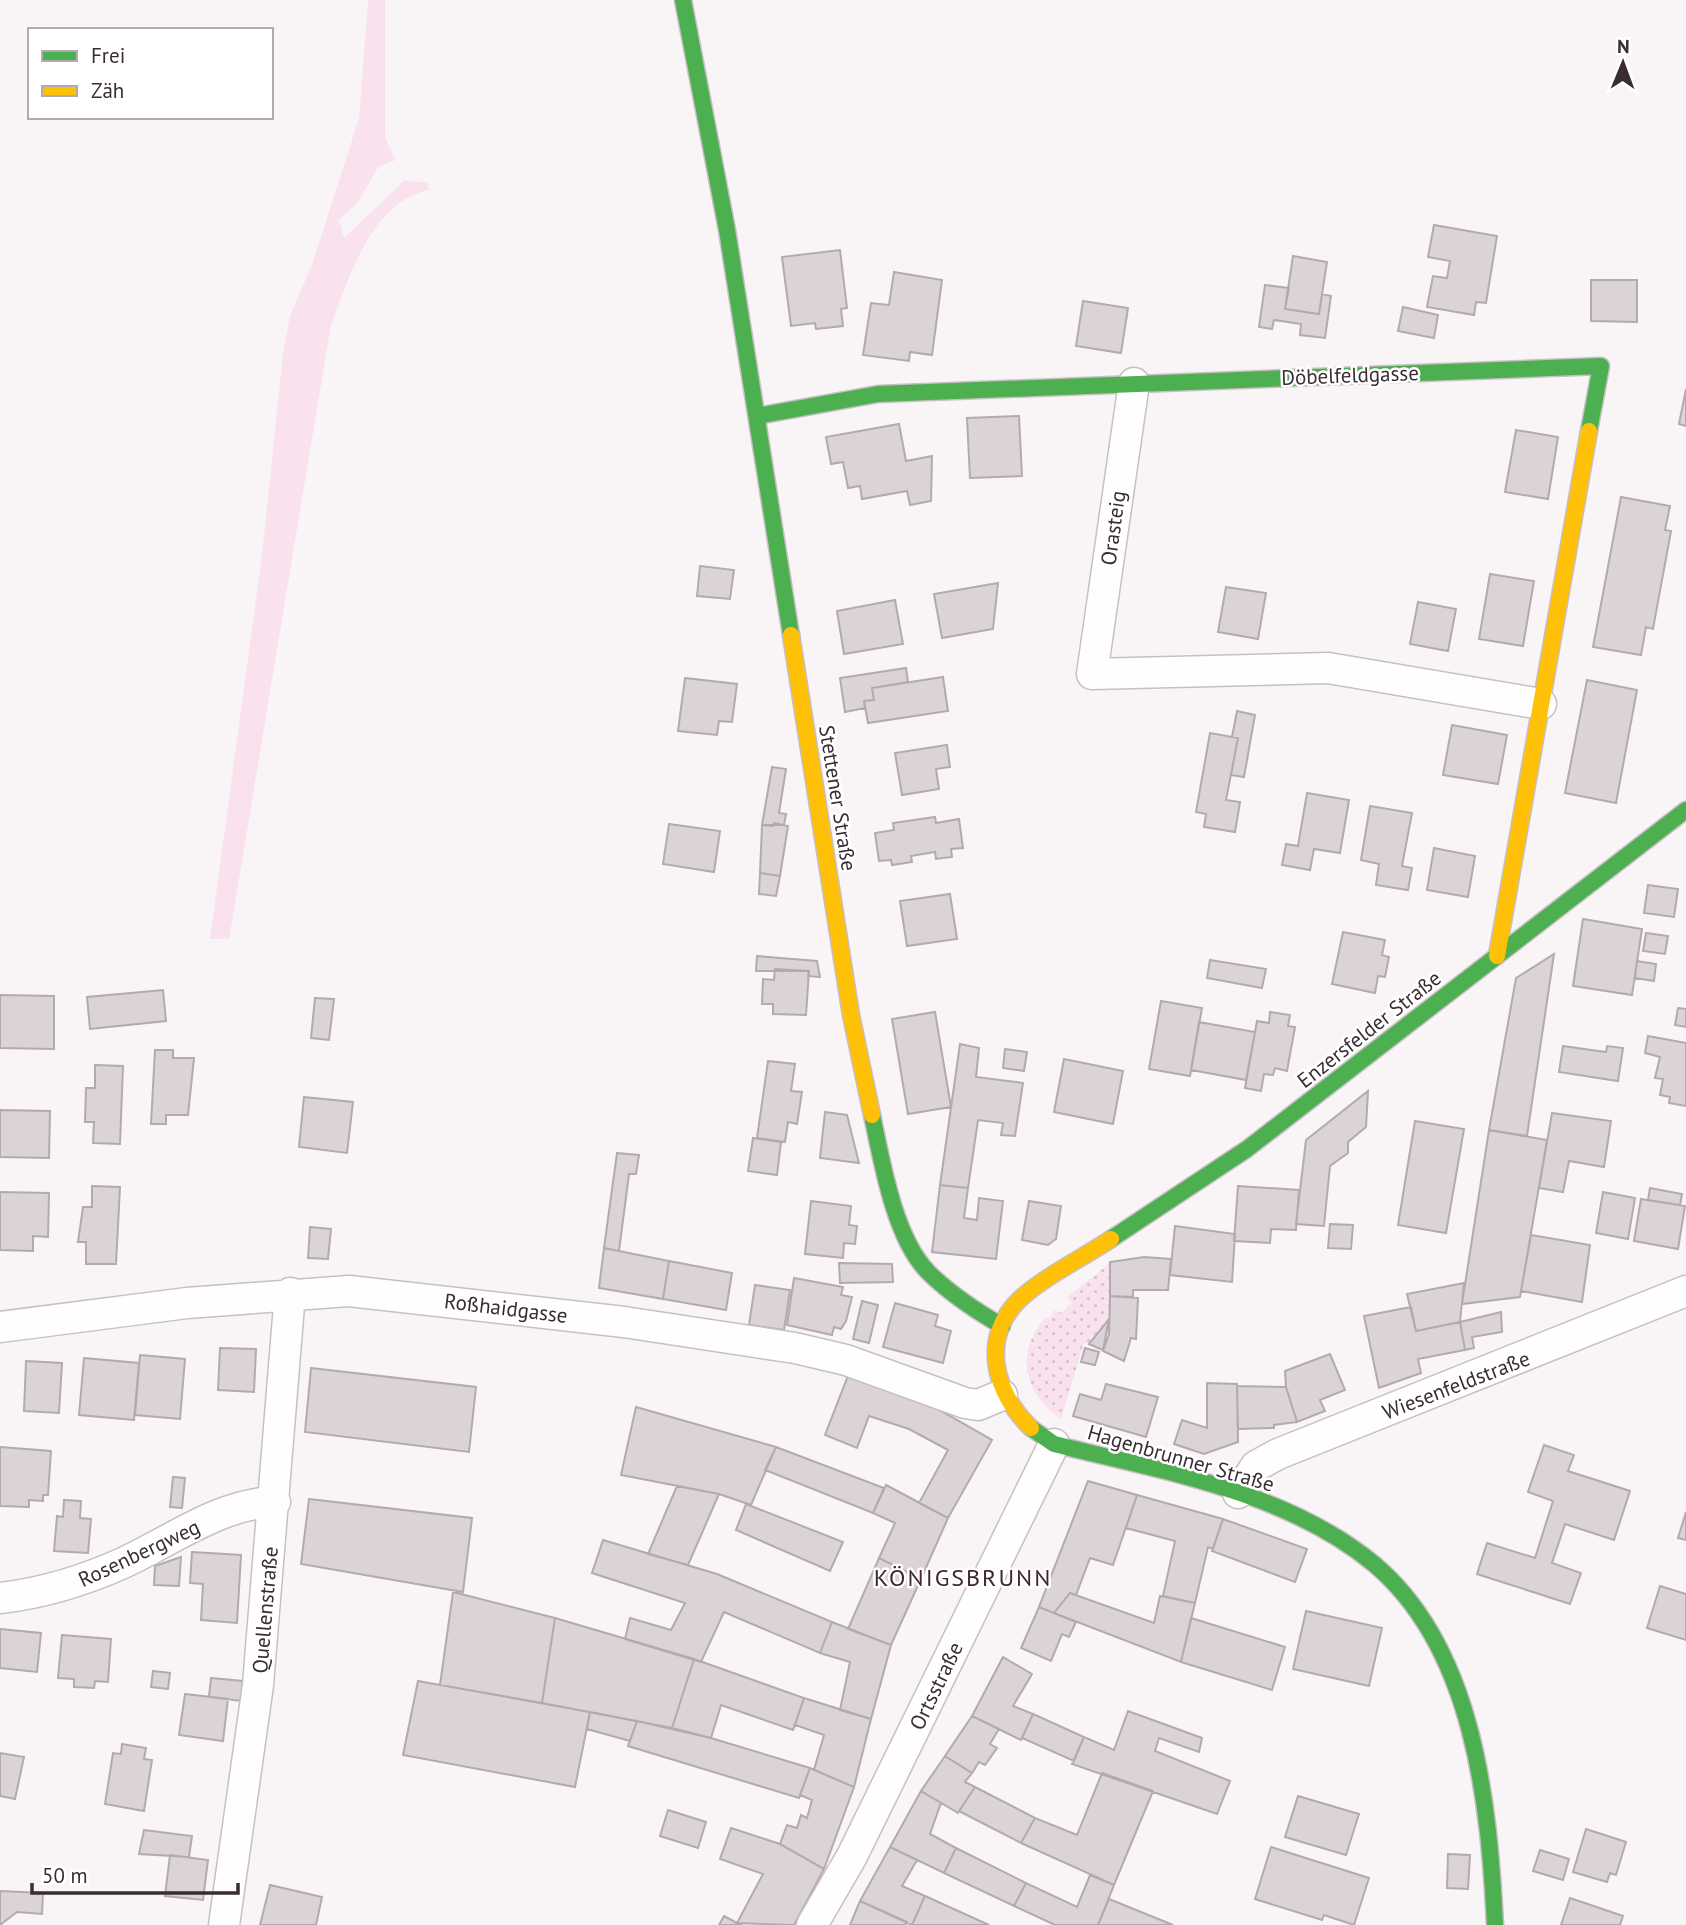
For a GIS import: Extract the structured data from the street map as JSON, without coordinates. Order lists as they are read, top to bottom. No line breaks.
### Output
{"streets":{"street":["Döbelfeldgasse","Orasteig","Stettener Straße","Enzersfelder Straße","Roßhaidgasse","Wiesenfeldstraße","Hagenbrunner Straße","Rosenbergweg","Quellenstraße","Ortsstraße"]},"crossings":[["Döbelfeldgasse","Orasteig"],["Döbelfeldgasse","Stettener Straße"],["Döbelfeldgasse","Enzersfelder Straße"],["Stettener Straße","Enzersfelder Straße"],["Roßhaidgasse","Hagenbrunner Straße"],["Roßhaidgasse","Quellenstraße"],["Wiesenfeldstraße","Hagenbrunner Straße"],["Hagenbrunner Straße","Ortsstraße"],["Rosenbergweg","Quellenstraße"]],"districts":["KÖNIGSBRUNN"],"legend":["Frei","Zäh"],"scale_bar":"50 m","north":"top"}
